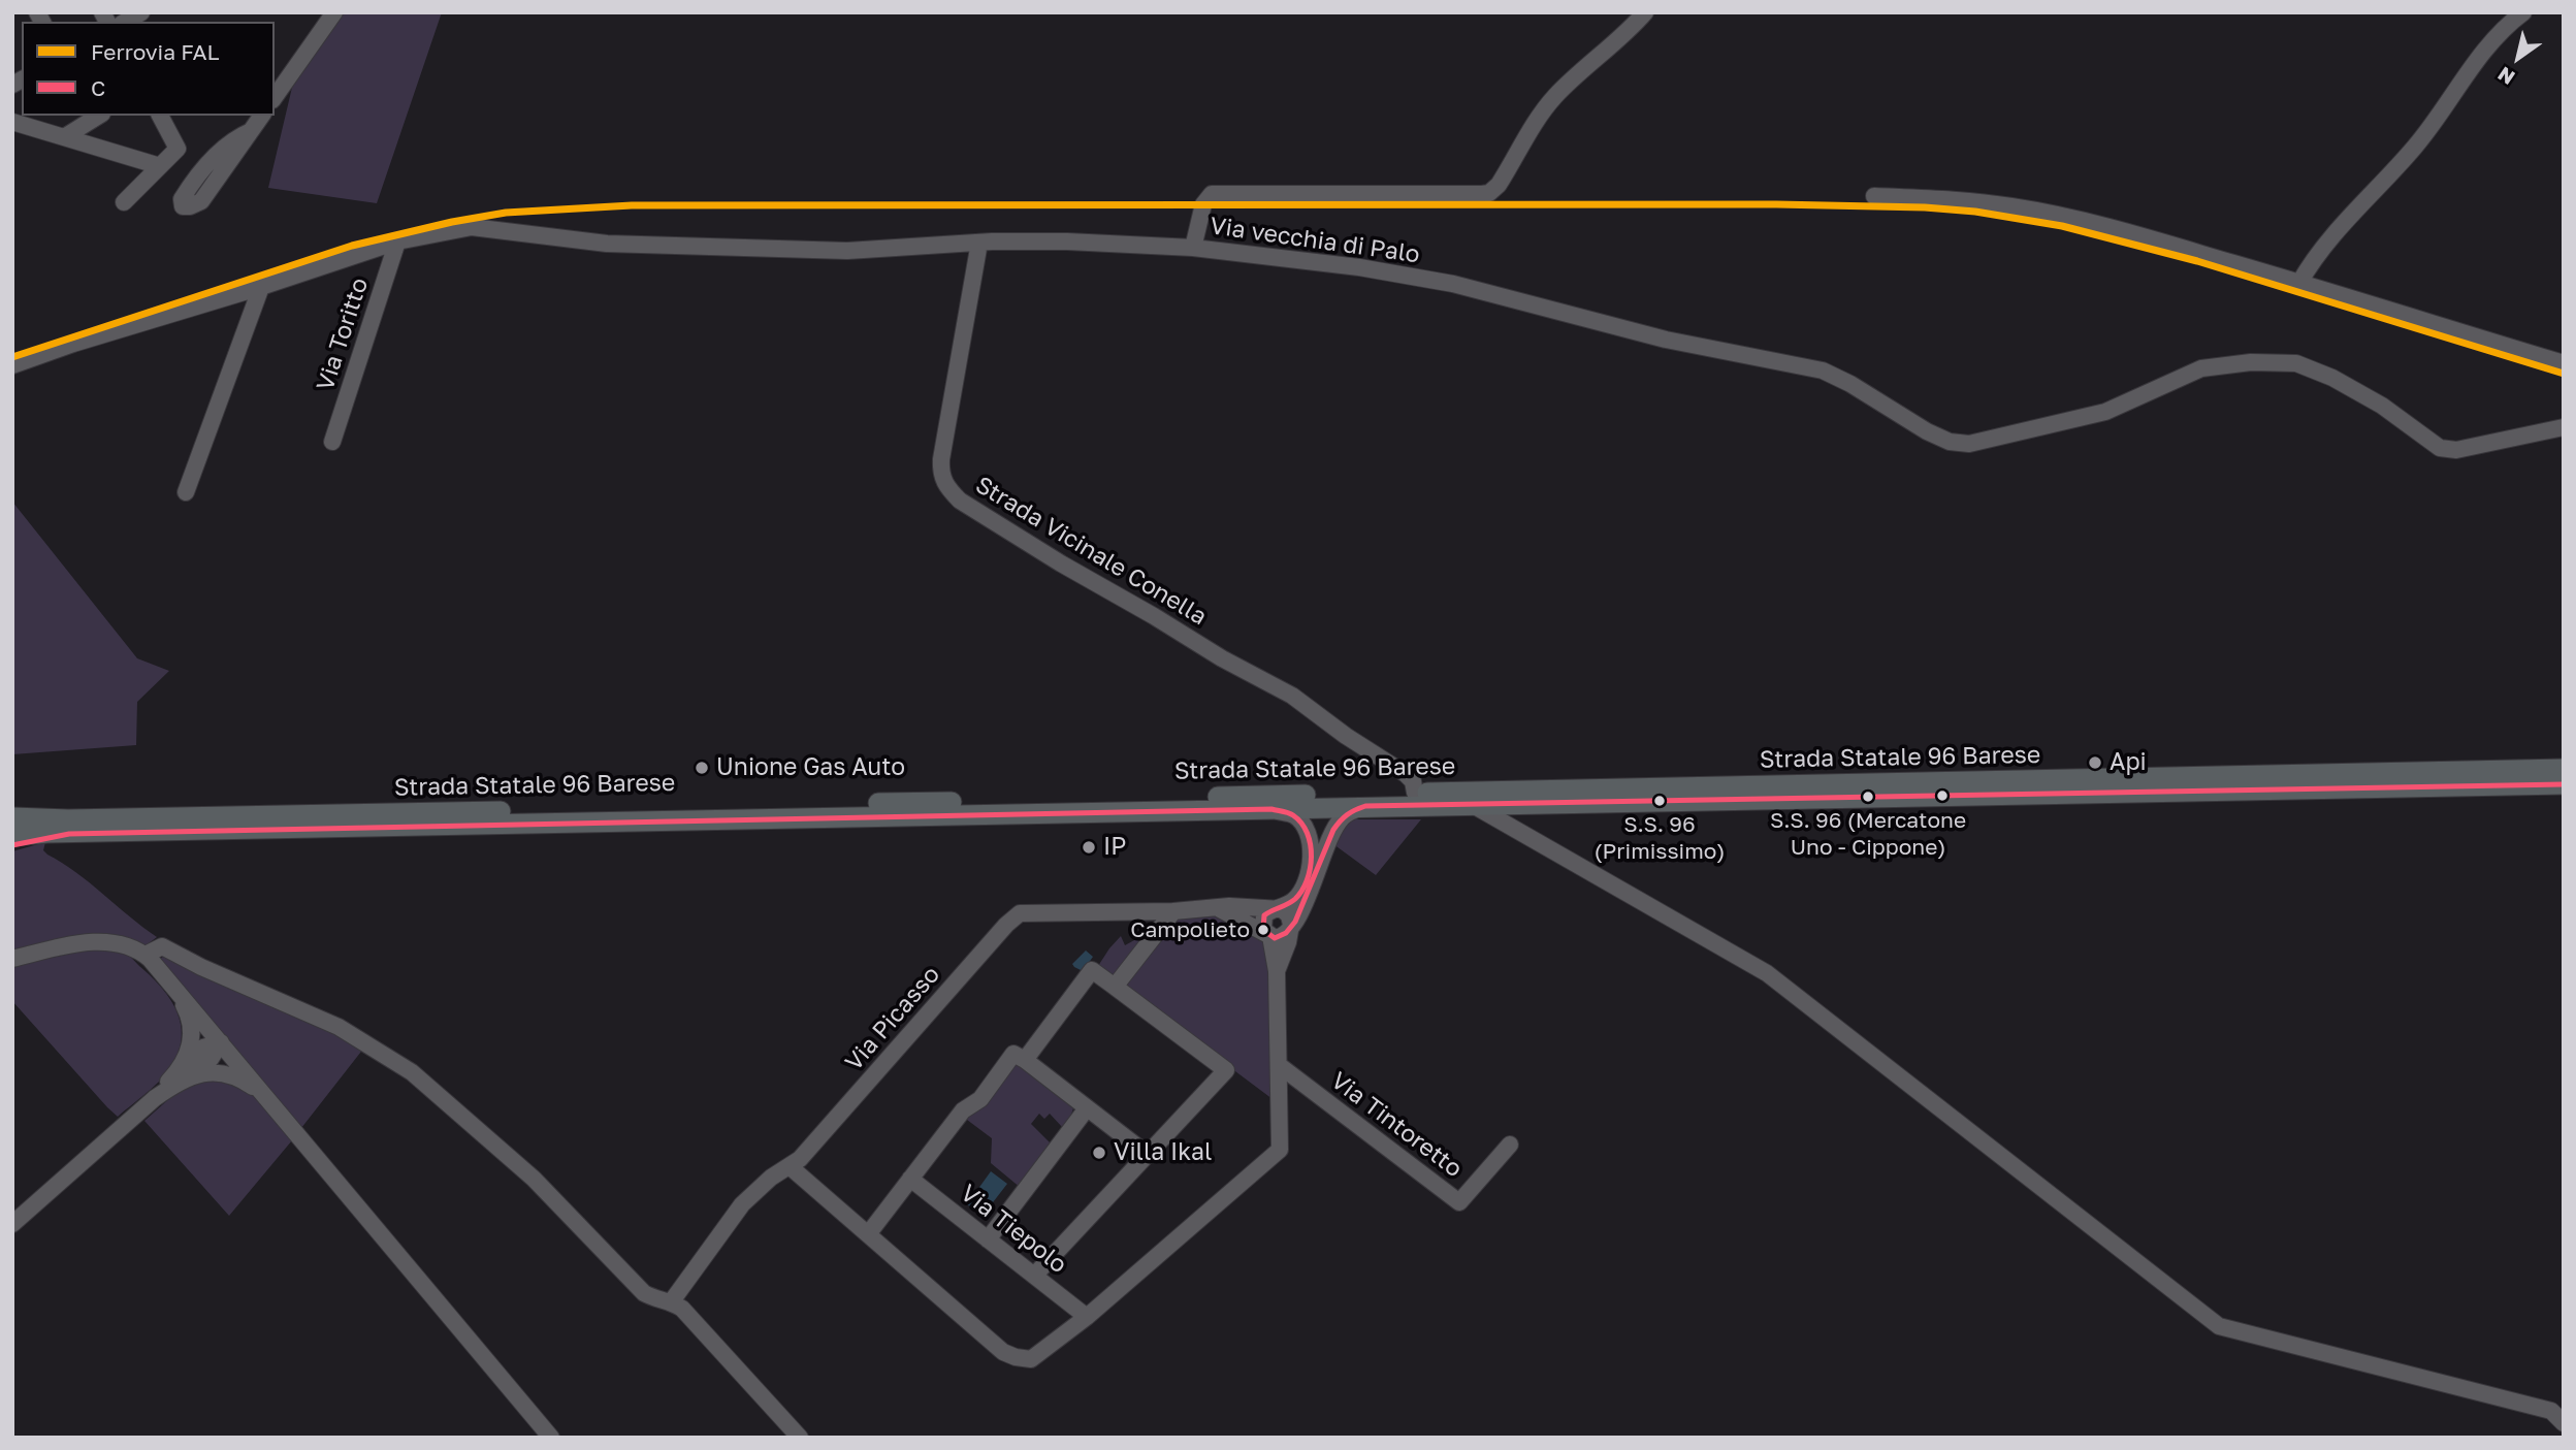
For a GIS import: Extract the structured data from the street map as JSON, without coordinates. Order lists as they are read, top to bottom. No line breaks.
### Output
{"streets":{"main road":["Strada Statale 96 Barese"],"street":["Via vecchia di Palo","Via Toritto","Strada Vicinale Conella","Via Picasso","Via Tintoretto","Via Tiepolo"]},"crossings":[["Via vecchia di Palo","Via Toritto"],["Via vecchia di Palo","Strada Vicinale Conella"],["Strada Vicinale Conella","Strada Statale 96 Barese"]],"places":["Api","Unione Gas Auto","S.S. 96 (Mercatone Uno - Cippone)","S.S. 96 (Primissimo)","IP","Campolieto","Villa Ikal"],"lines":["rail line FAL","transit line C"],"legend":["Ferrovia FAL","C"],"north":"bottom left"}
